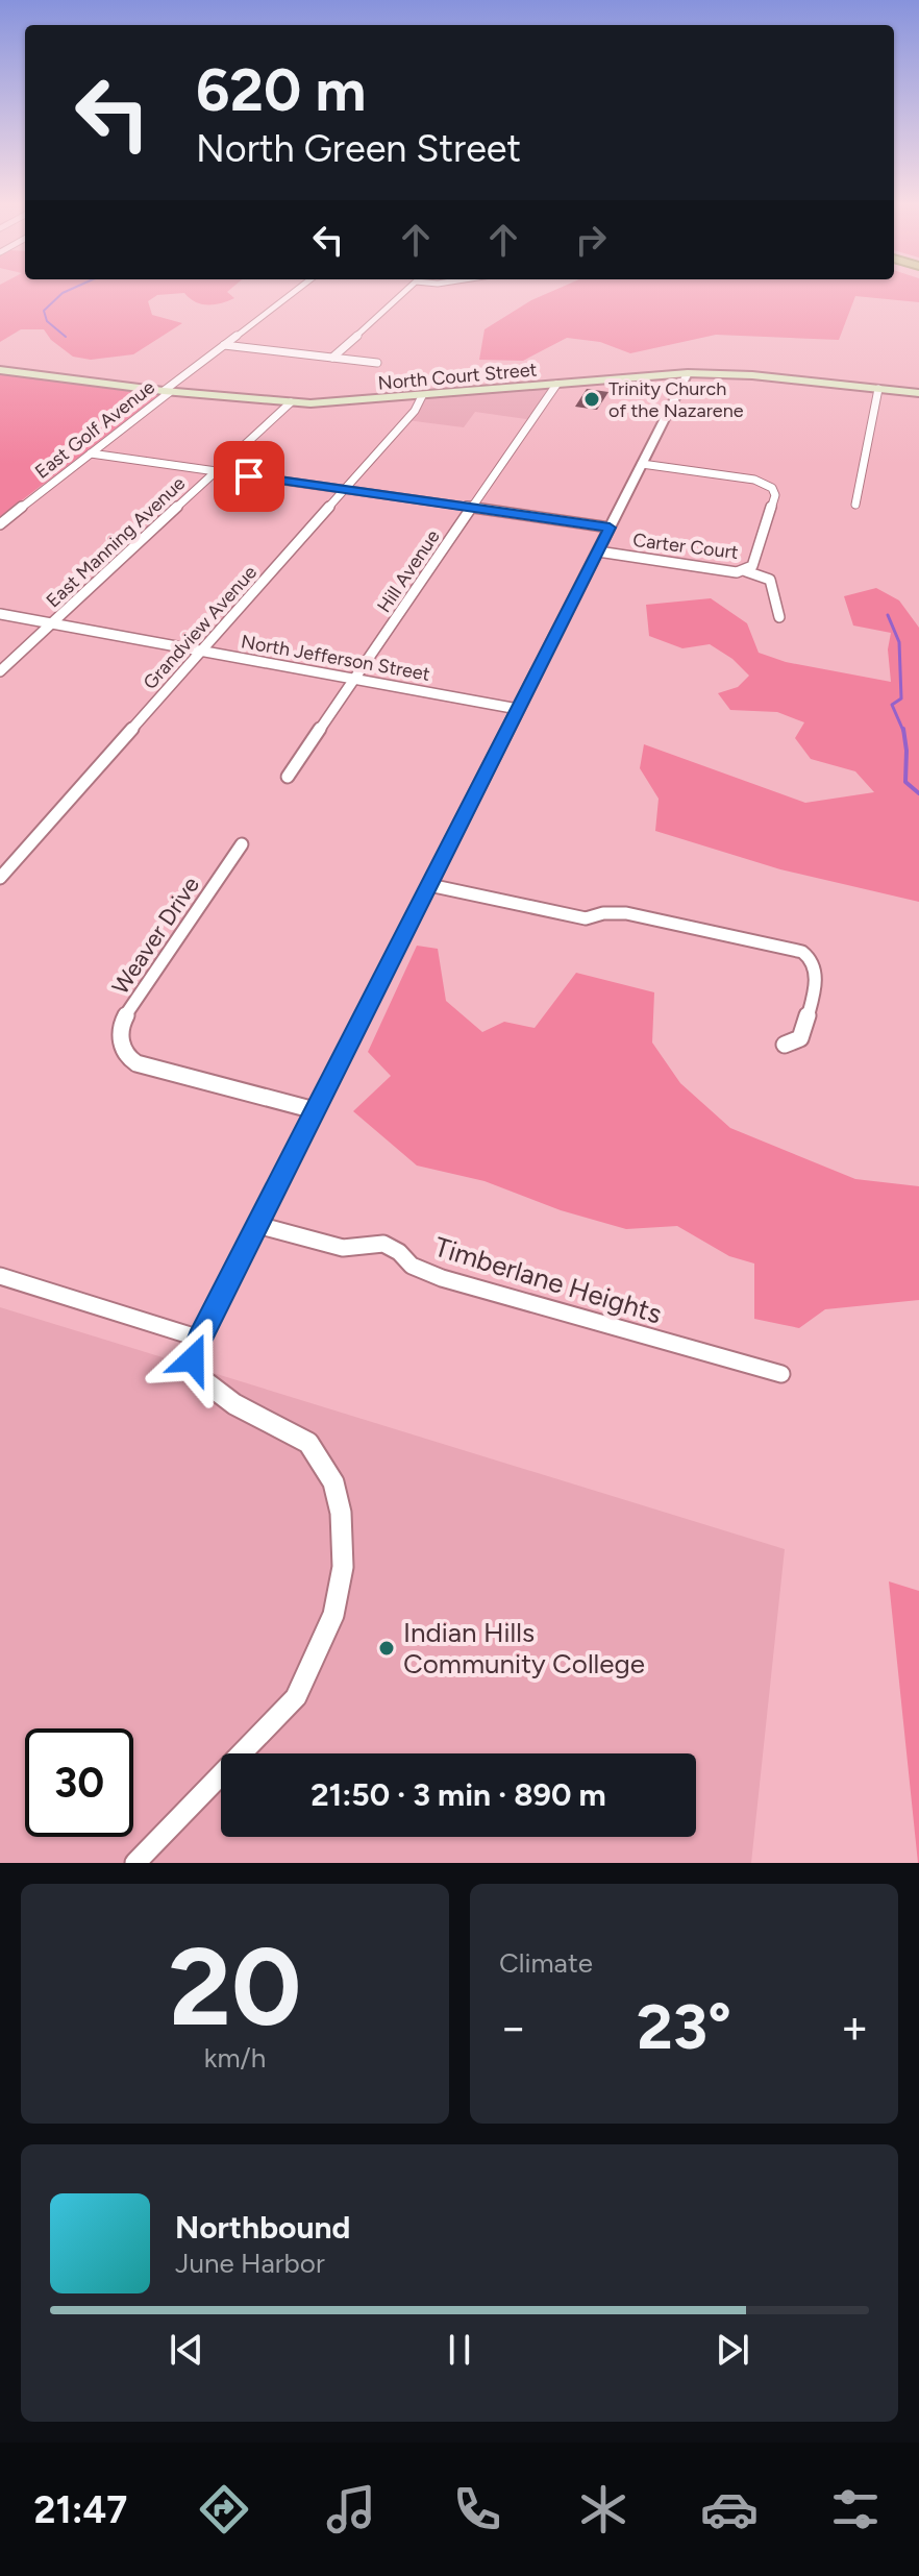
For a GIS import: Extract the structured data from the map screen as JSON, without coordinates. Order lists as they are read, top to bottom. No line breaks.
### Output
{"streets":{"main road":["North Court Street"],"street":["East Golf Avenue","East Manning Avenue","Carter Court","Hill Avenue","Grandview Avenue","North Jefferson Street","Weaver Drive","Timberlane Heights"]},"crossings":[["North Court Street","East Golf Avenue"],["North Court Street","East Manning Avenue"],["North Court Street","Hill Avenue"],["North Court Street","Grandview Avenue"],["East Manning Avenue","North Jefferson Street"],["Hill Avenue","North Jefferson Street"],["Grandview Avenue","North Jefferson Street"]],"places":["Trinity Church of the Nazarene","Indian Hills Community College"],"page":{"turn":["620 m","North Green Street"],"limit":"30","trip":"21:50 · 3 min · 890 m","tile":[["20","km/h"],"Climate"],"heat":["−","23°","+"],"song":["Northbound","June Harbor"],"tabs":"21:47"}}
